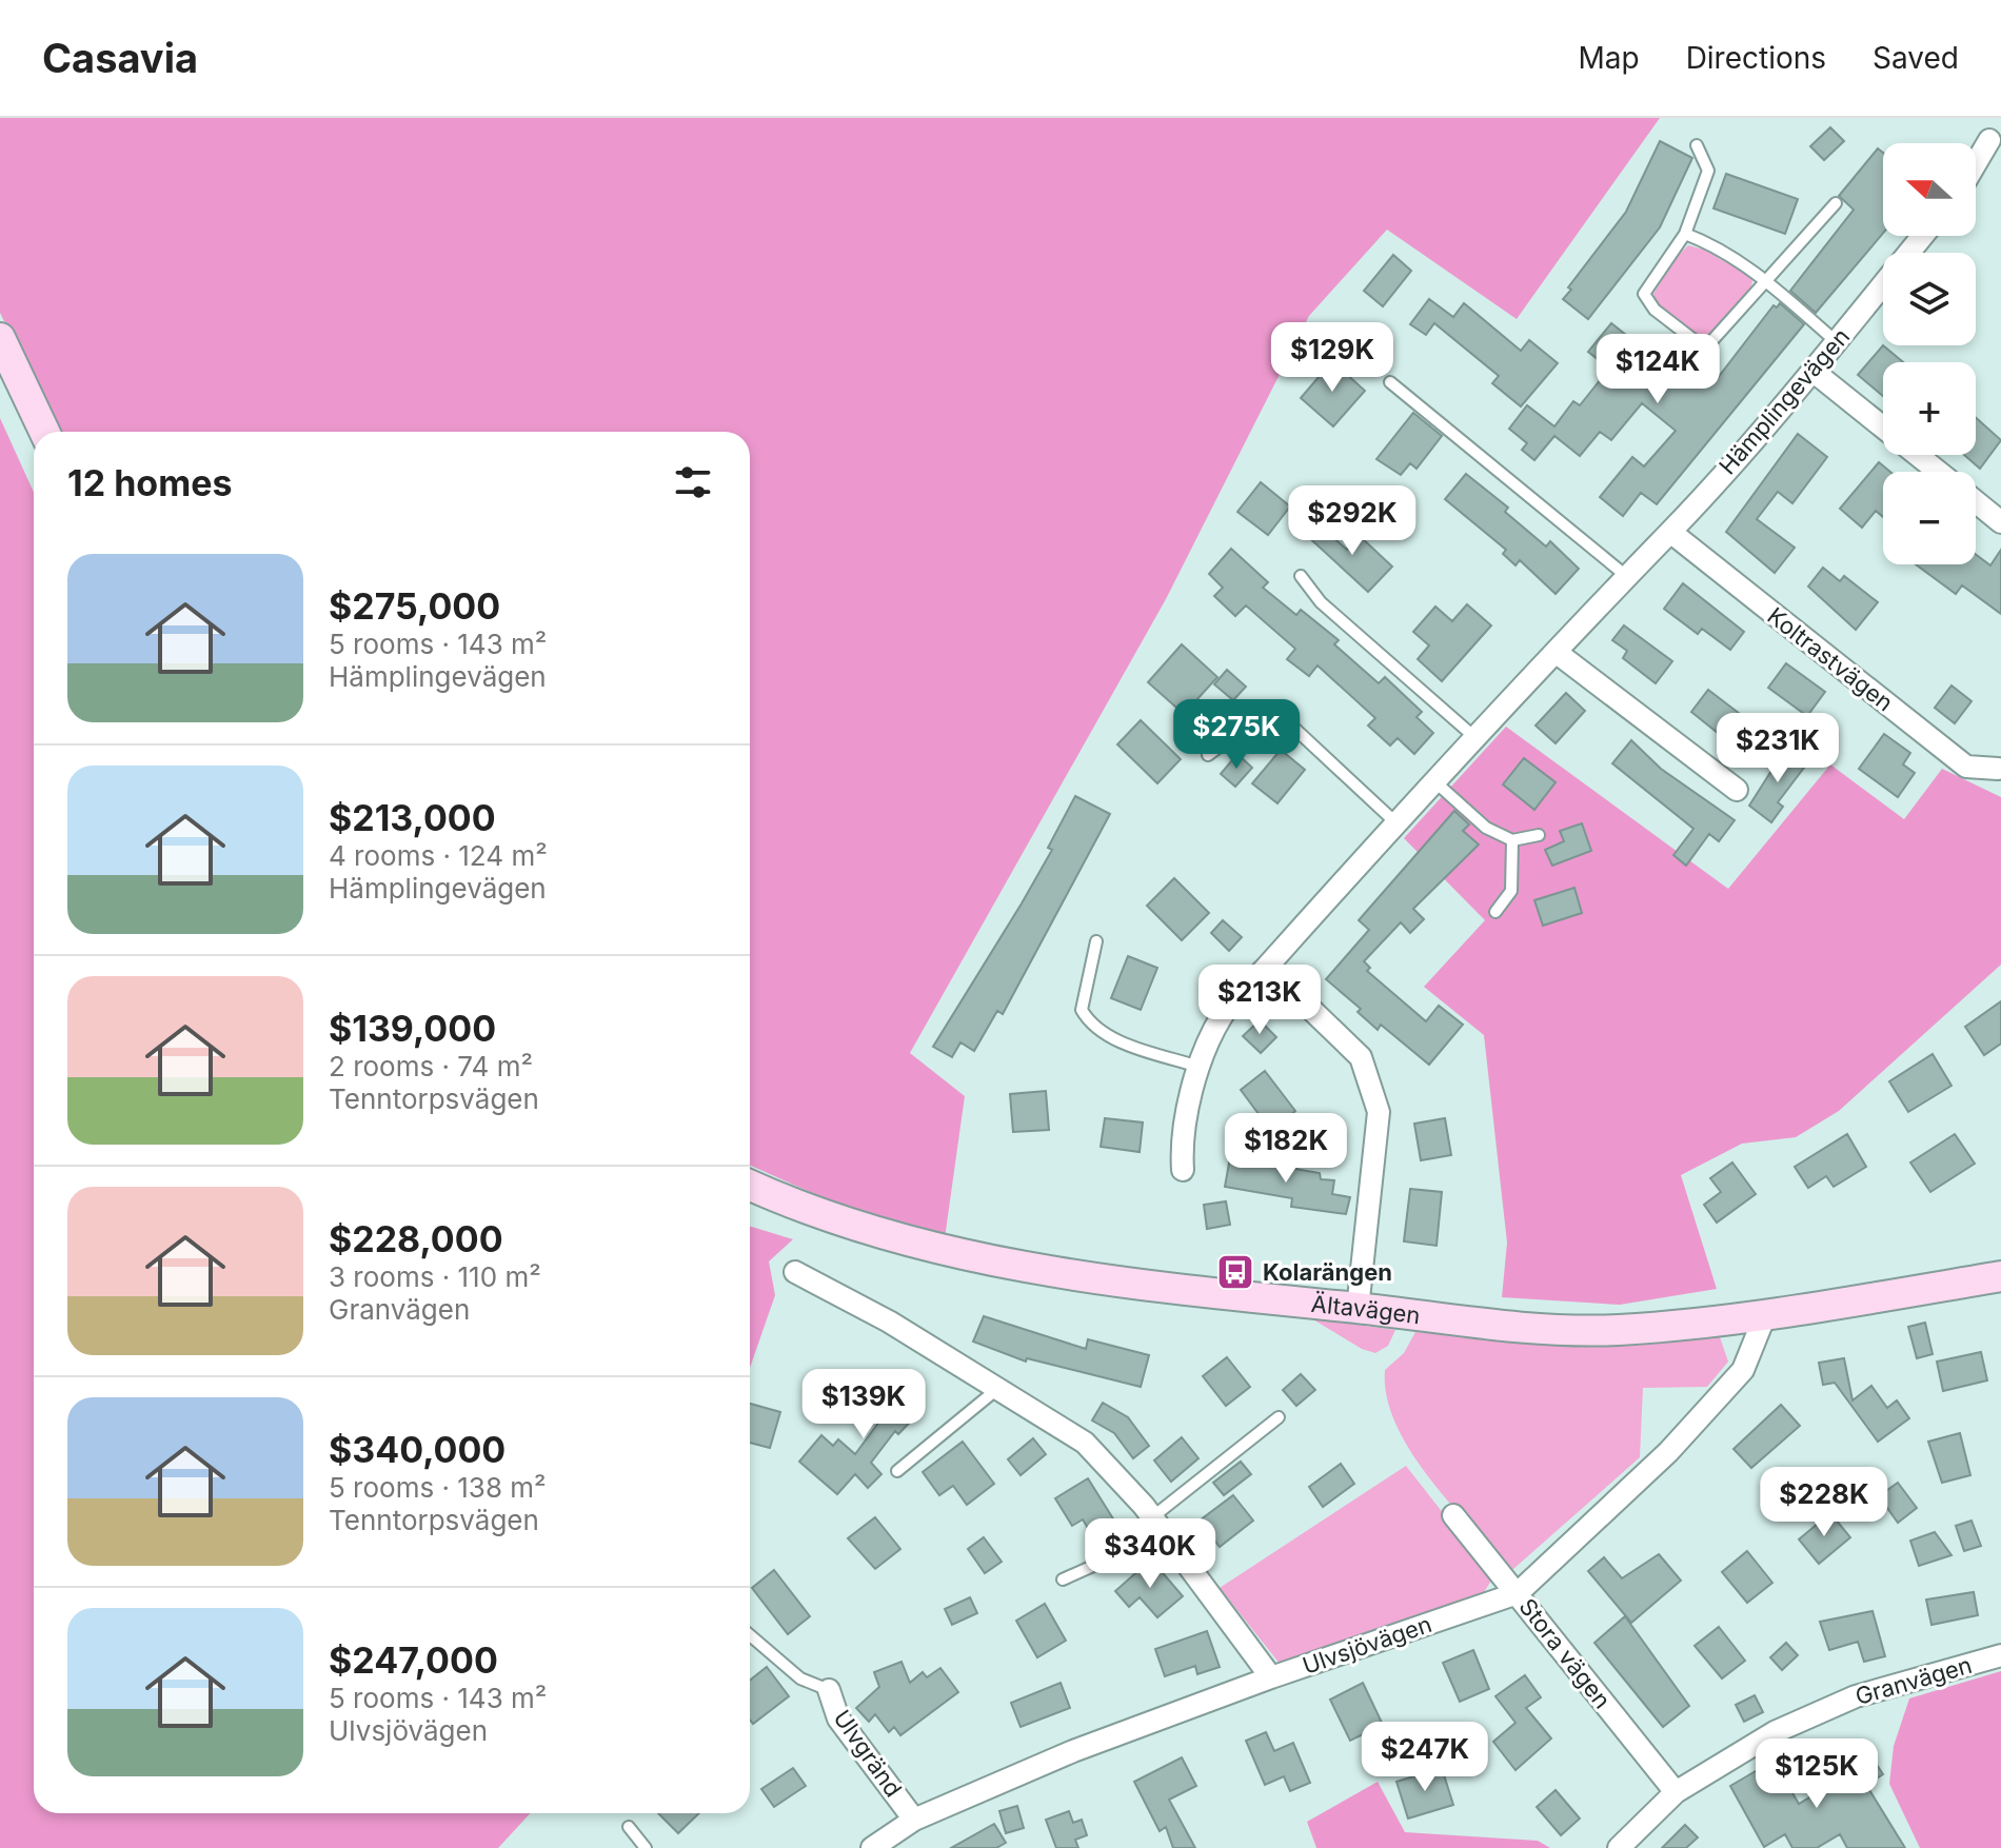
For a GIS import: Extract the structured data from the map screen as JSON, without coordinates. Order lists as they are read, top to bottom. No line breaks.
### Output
{"streets":{"main road":["Ältavägen"],"street":["Hämplingevägen","Koltrastvägen","Ulvsjövägen","Stora vägen","Granvägen","Ulvgränd"]},"crossings":[["Hämplingevägen","Koltrastvägen"],["Ältavägen","Ulvsjövägen"],["Ulvsjövägen","Stora vägen"],["Ulvsjövägen","Ulvgränd"],["Stora vägen","Granvägen"]],"places":{"bus stop":["Kolarängen"]},"north":"left","page":{"header":"Casavia","nav":["Map","Directions","Saved"],"map_buttons":["+","−"],"price":["$129K","$124K","$292K","$275K","$231K","$213K","$182K","$139K","$228K","$340K","$247K","$125K"],"heading":"12 homes","list":[{"name":"$275,000","note":"5 rooms · 143 m² · Hämplingevägen"},{"name":"$213,000","note":"4 rooms · 124 m² · Hämplingevägen"},{"name":"$139,000","note":"2 rooms · 74 m² · Tenntorpsvägen"},{"name":"$228,000","note":"3 rooms · 110 m² · Granvägen"},{"name":"$340,000","note":"5 rooms · 138 m² · Tenntorpsvägen"},{"name":"$247,000","note":"5 rooms · 143 m² · Ulvsjövägen"}]}}
